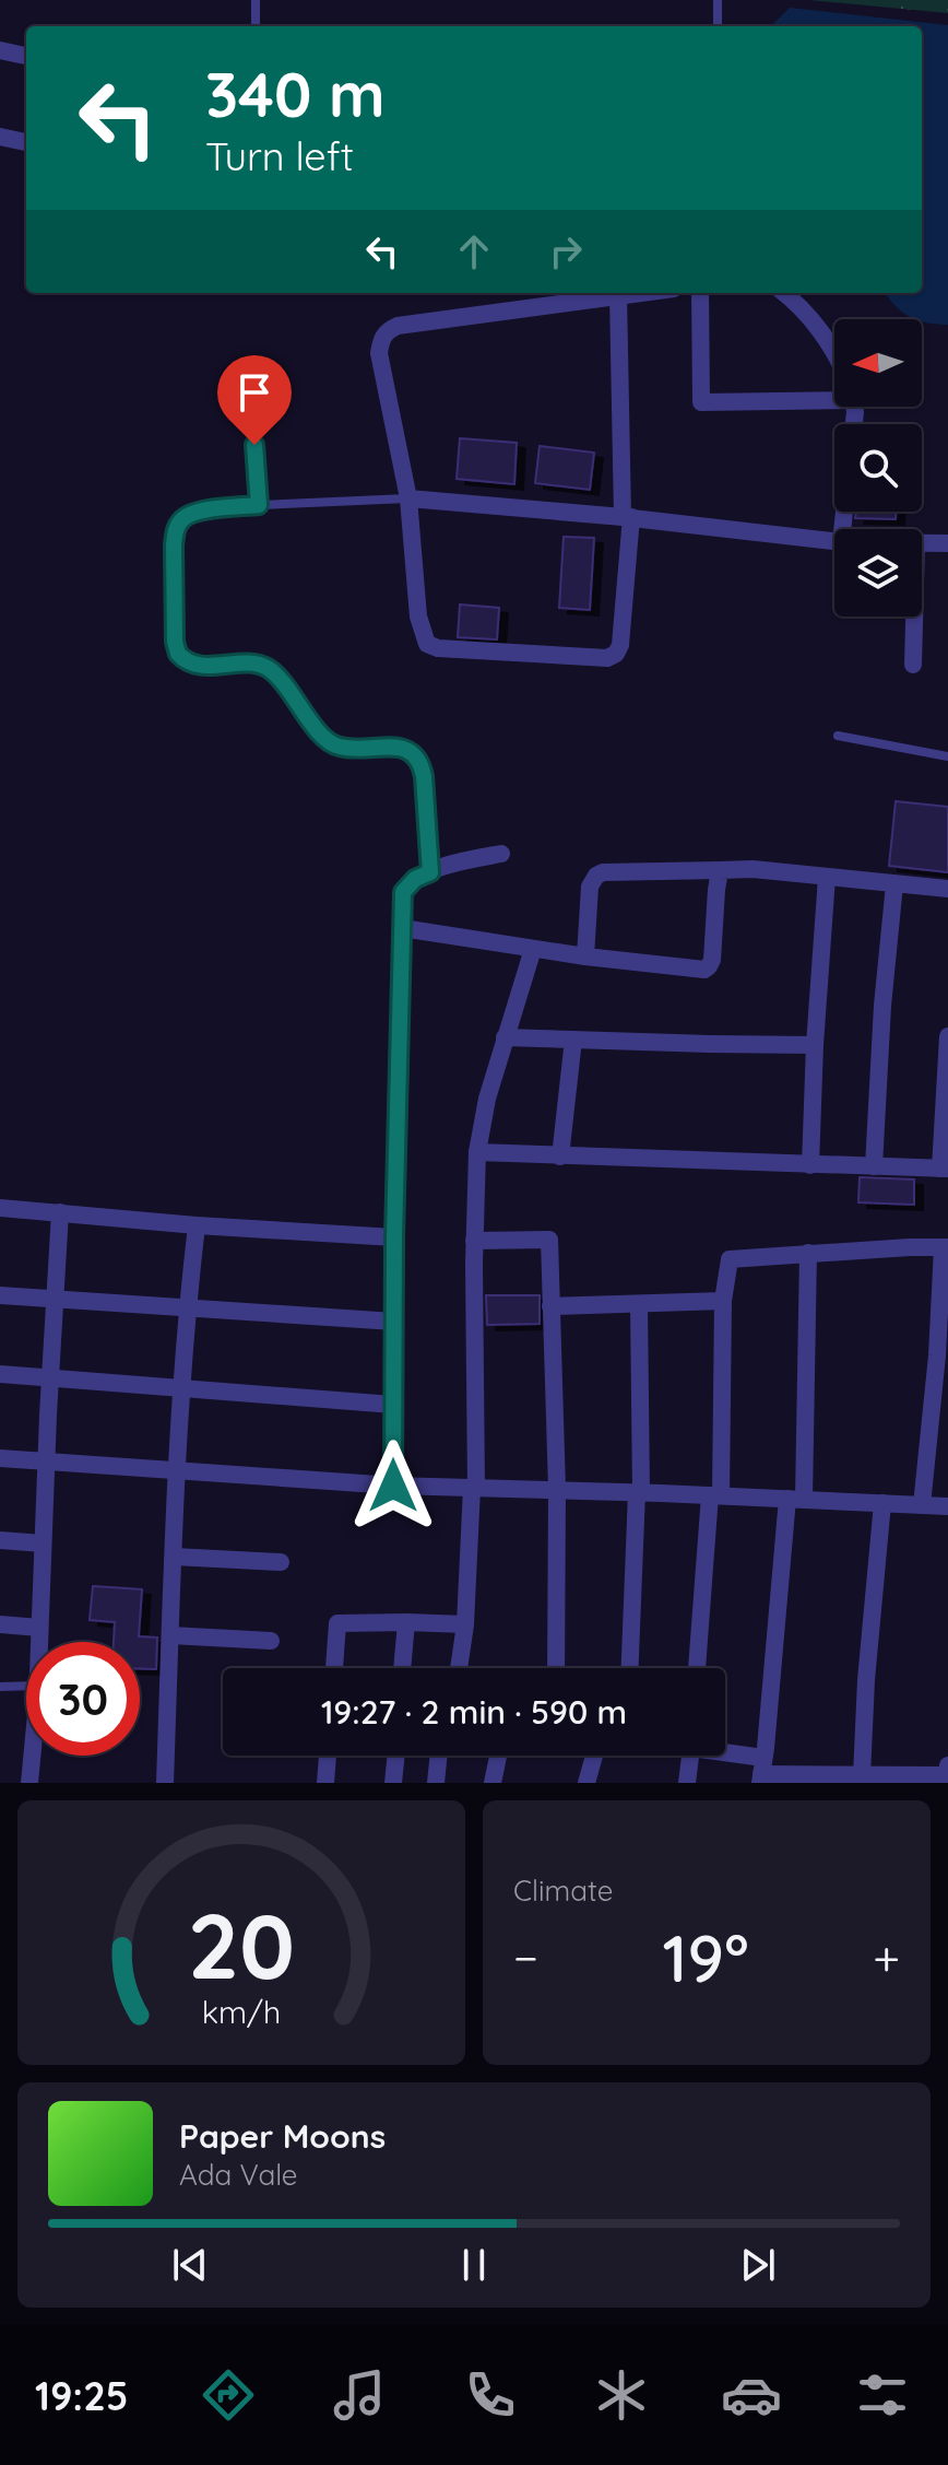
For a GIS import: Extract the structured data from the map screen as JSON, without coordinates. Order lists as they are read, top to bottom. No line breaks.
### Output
{"north":"left","page":{"turn":["340 m","Turn left"],"limit":"30","trip":"19:27 · 2 min · 590 m","tile":"Climate","heat":["−","19°","+"],"song":["Paper Moons","Ada Vale"],"tabs":"19:25","gauge":["20","km/h"]}}
